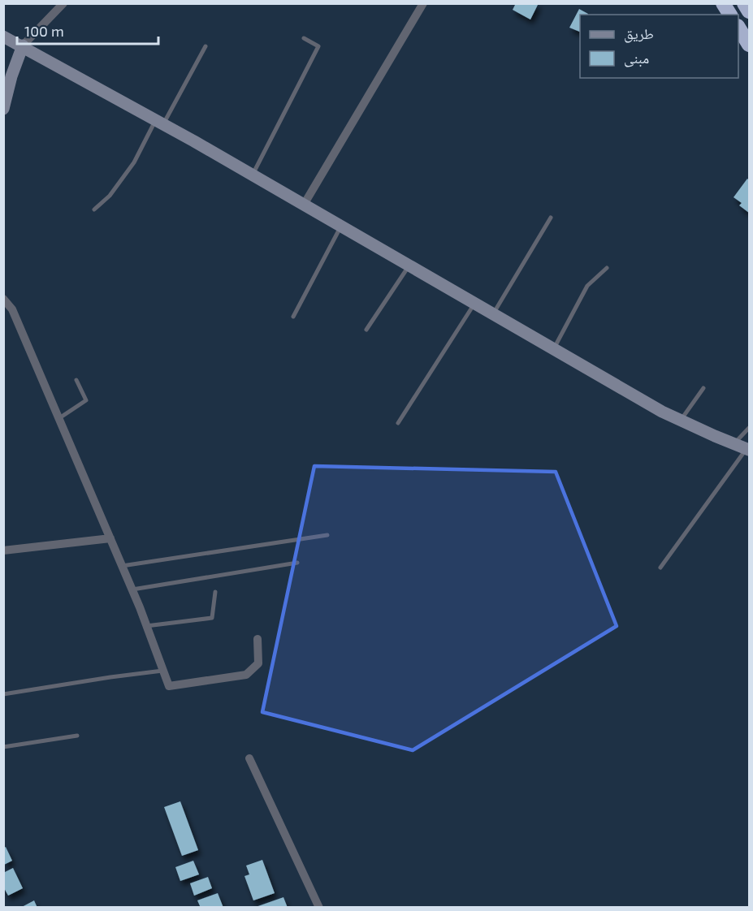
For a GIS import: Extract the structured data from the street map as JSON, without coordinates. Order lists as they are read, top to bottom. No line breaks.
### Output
{"legend":["طريق","مبنى"],"scale_bar":"100 m"}
